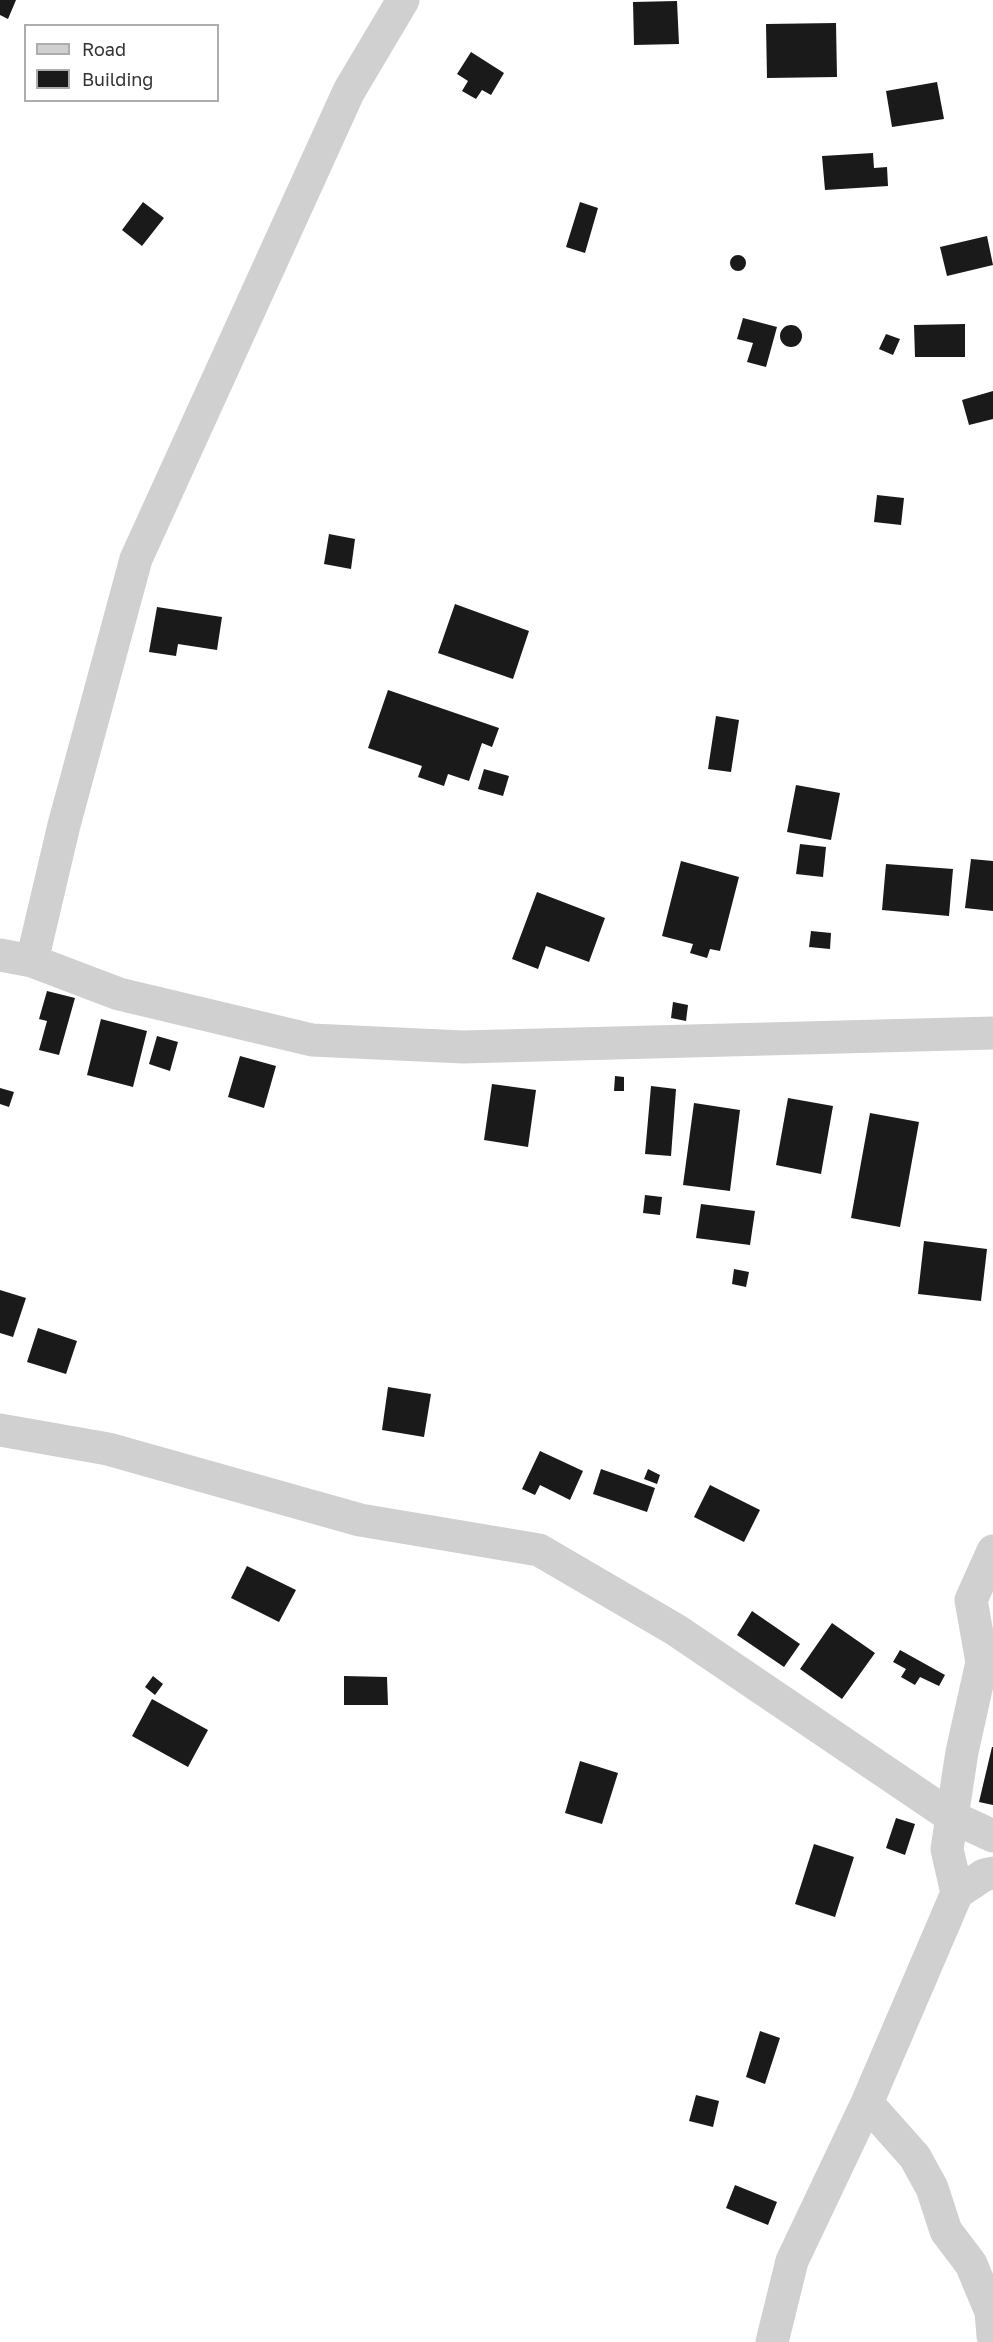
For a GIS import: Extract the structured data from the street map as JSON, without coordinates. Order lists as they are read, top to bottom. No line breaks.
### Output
{"legend":["Road","Building"]}
